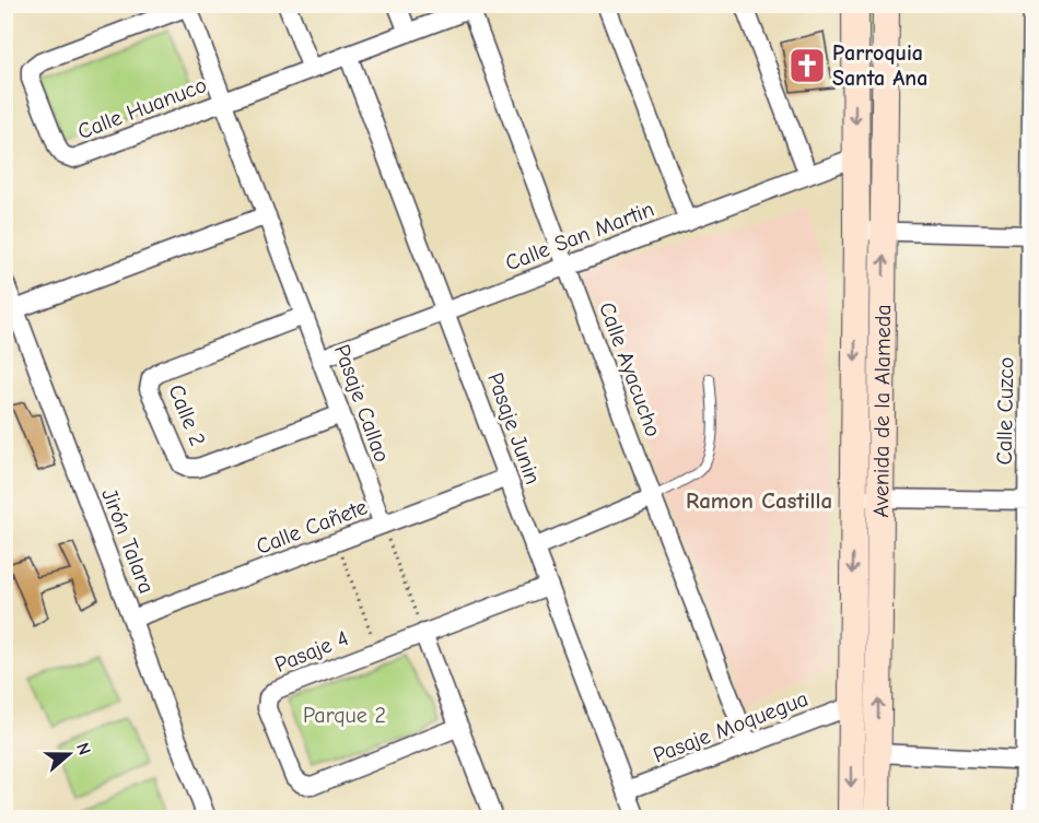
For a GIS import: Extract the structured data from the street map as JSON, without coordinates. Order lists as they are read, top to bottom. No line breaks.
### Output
{"streets":{"street":["Calle Huanuco","Calle San Martin","Calle Ayacucho","Pasaje Callao","Avenida de la Alameda","Calle Cuzco","Calle 2","Pasaje Junin","Calle Cañete","Jirón Talara","Pasaje 4","Pasaje Moquegua"]},"crossings":[["Calle Huanuco","Calle Ayacucho"],["Calle Huanuco","Pasaje Callao"],["Calle Huanuco","Pasaje Junin"],["Calle San Martin","Calle Ayacucho"],["Calle San Martin","Pasaje Callao"],["Calle San Martin","Avenida de la Alameda"],["Calle San Martin","Pasaje Junin"],["Calle Ayacucho","Pasaje Moquegua"],["Pasaje Callao","Calle 2"],["Pasaje Callao","Calle Cañete"],["Avenida de la Alameda","Pasaje Moquegua"],["Pasaje Junin","Calle Cañete"],["Pasaje Junin","Pasaje 4"],["Pasaje Junin","Pasaje Moquegua"],["Calle Cañete","Jirón Talara"]],"districts":["Ramon Castilla"],"parks":["Parque 2"],"places":{"church":["Parroquia Santa Ana"]},"north":"right"}
